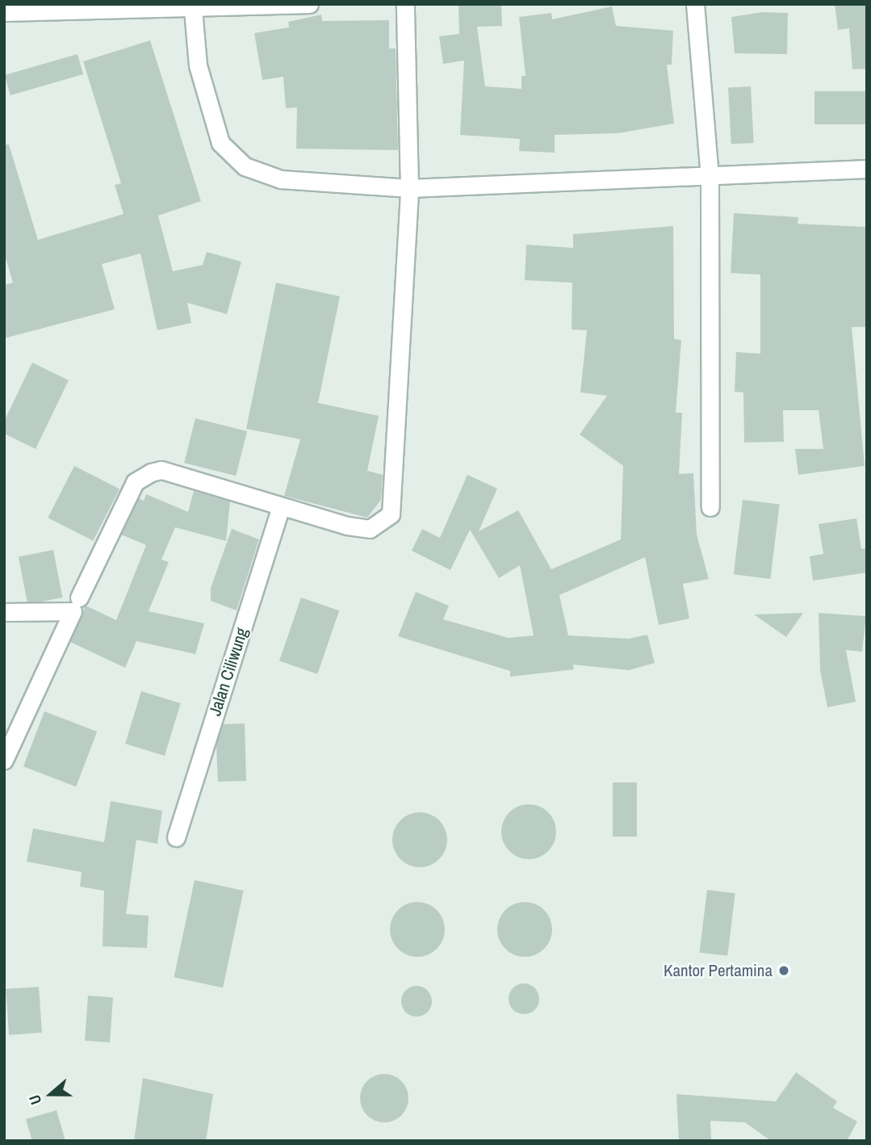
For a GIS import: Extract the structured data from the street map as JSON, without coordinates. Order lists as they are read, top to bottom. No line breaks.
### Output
{"streets":{"street":["Jalan Ciliwung"]},"places":["Kantor Pertamina"],"north":"left"}
